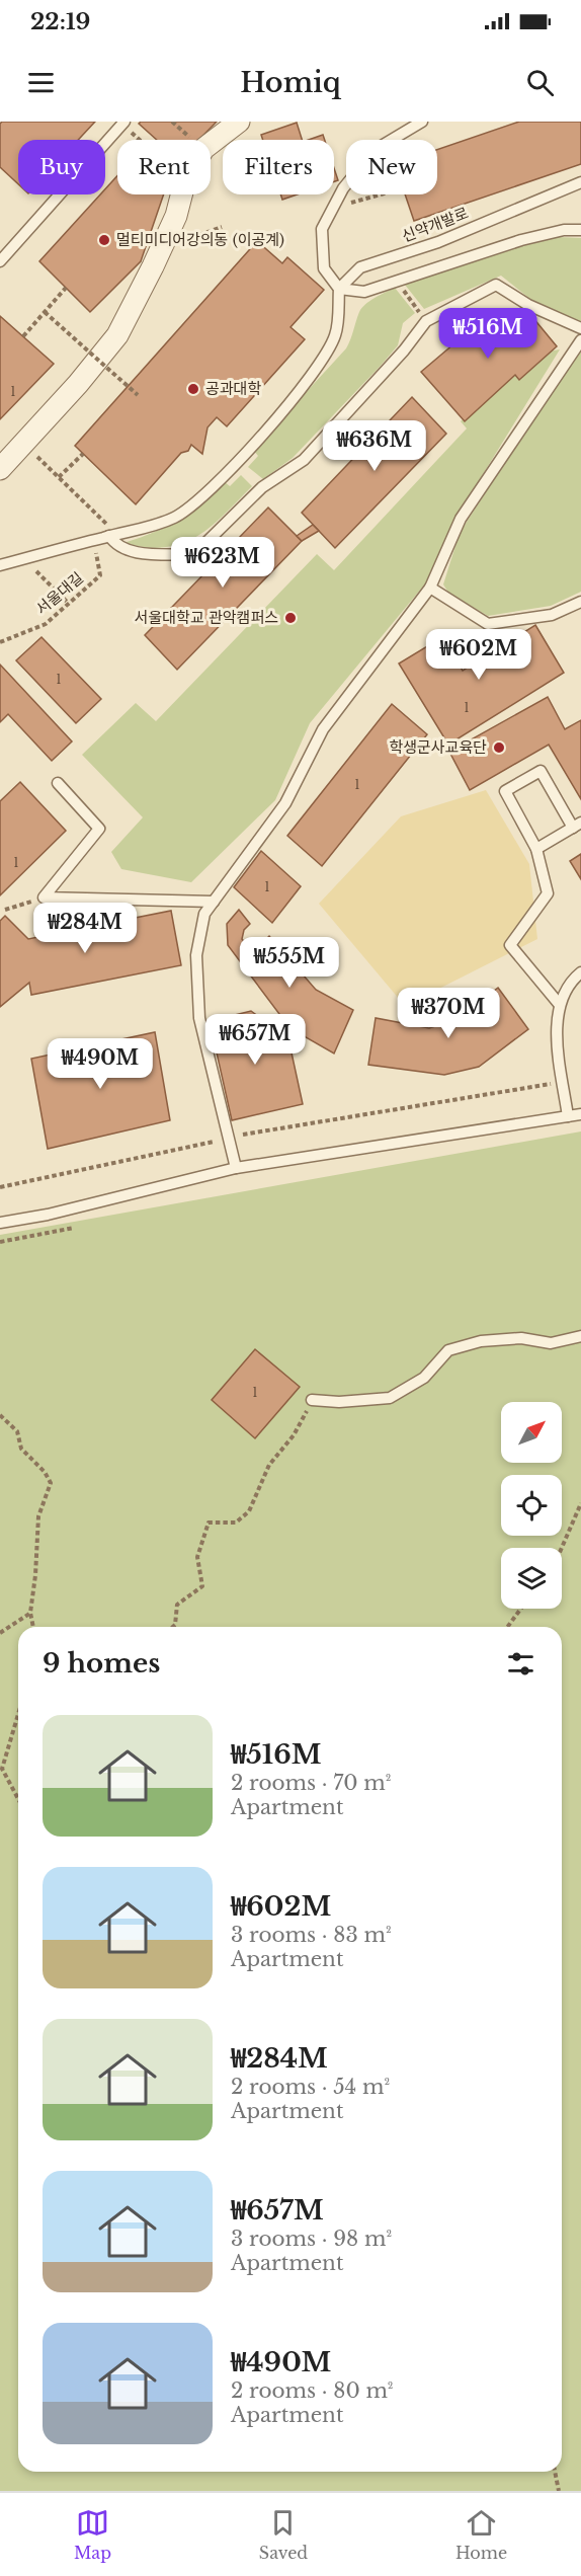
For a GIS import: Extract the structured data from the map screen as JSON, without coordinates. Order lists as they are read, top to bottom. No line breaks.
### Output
{"streets":{"lane":["신약개발로"],"path":["서울대길"]},"places":["멀티미디어강의동 (이공계)","공과대학","서울대학교 관악캠퍼스","학생군사교육단"],"house_numbers":["1","1","1","1","1","1","1"],"north":"top right","page":{"status":"22:19","header":"Homiq","chip":["Buy","Rent","Filters","New"],"price":["₩516M","₩636M","₩623M","₩602M","₩284M","₩555M","₩370M","₩657M","₩490M"],"heading":"9 homes","list":[{"name":"₩516M","note":"2 rooms · 70 m² · Apartment"},{"name":"₩602M","note":"3 rooms · 83 m² · Apartment"},{"name":"₩284M","note":"2 rooms · 54 m² · Apartment"},{"name":"₩657M","note":"3 rooms · 98 m² · Apartment"},{"name":"₩490M","note":"2 rooms · 80 m² · Apartment"}],"tabs":["Map","Saved","Home"]}}
